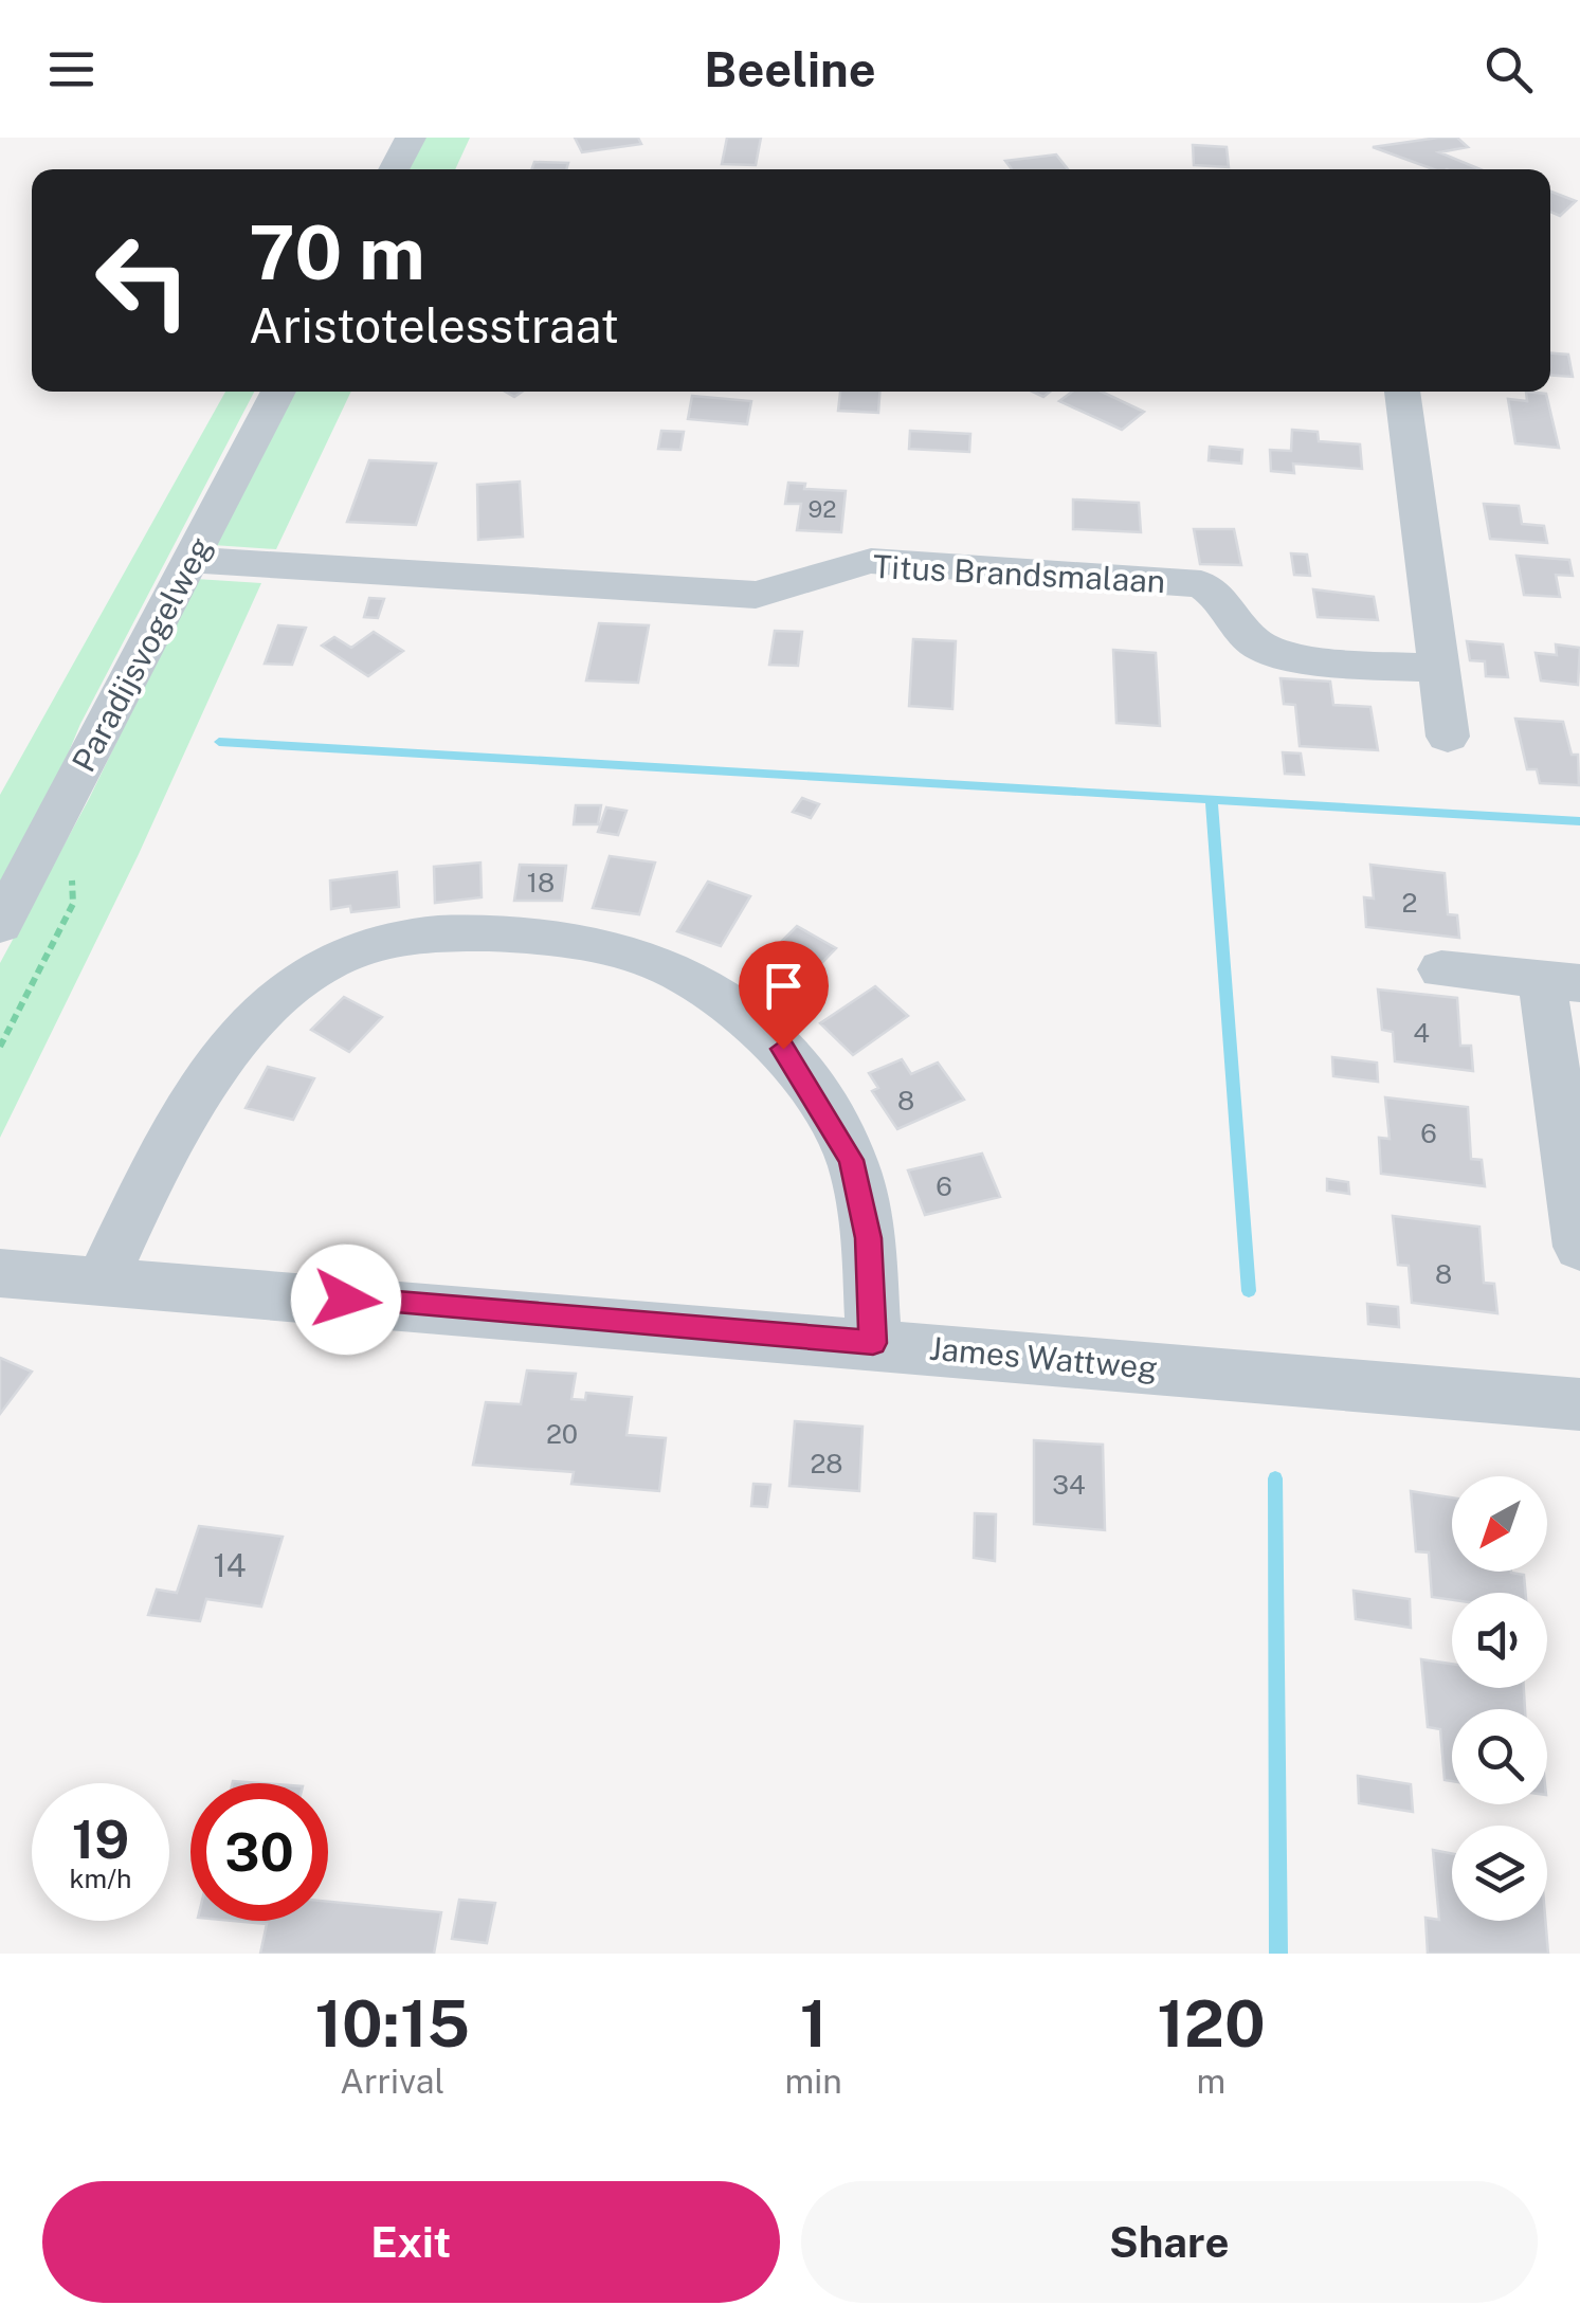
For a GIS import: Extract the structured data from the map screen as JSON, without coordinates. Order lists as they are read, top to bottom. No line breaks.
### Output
{"streets":{"street":["Titus Brandsmalaan","Paradijsvogelweg","James Wattweg"]},"crossings":[["Titus Brandsmalaan","Paradijsvogelweg"]],"house_numbers":["92","18","2","4","8","6","6","8","20","28","34","14"],"north":"bottom left","page":{"header":"Beeline","turn":["70 m","Aristotelesstraat"],"speed":"19 km/h","limit":"30","eta":["10:15","Arrival","1","min","120","m"],"buttons":["Exit","Share"]}}
